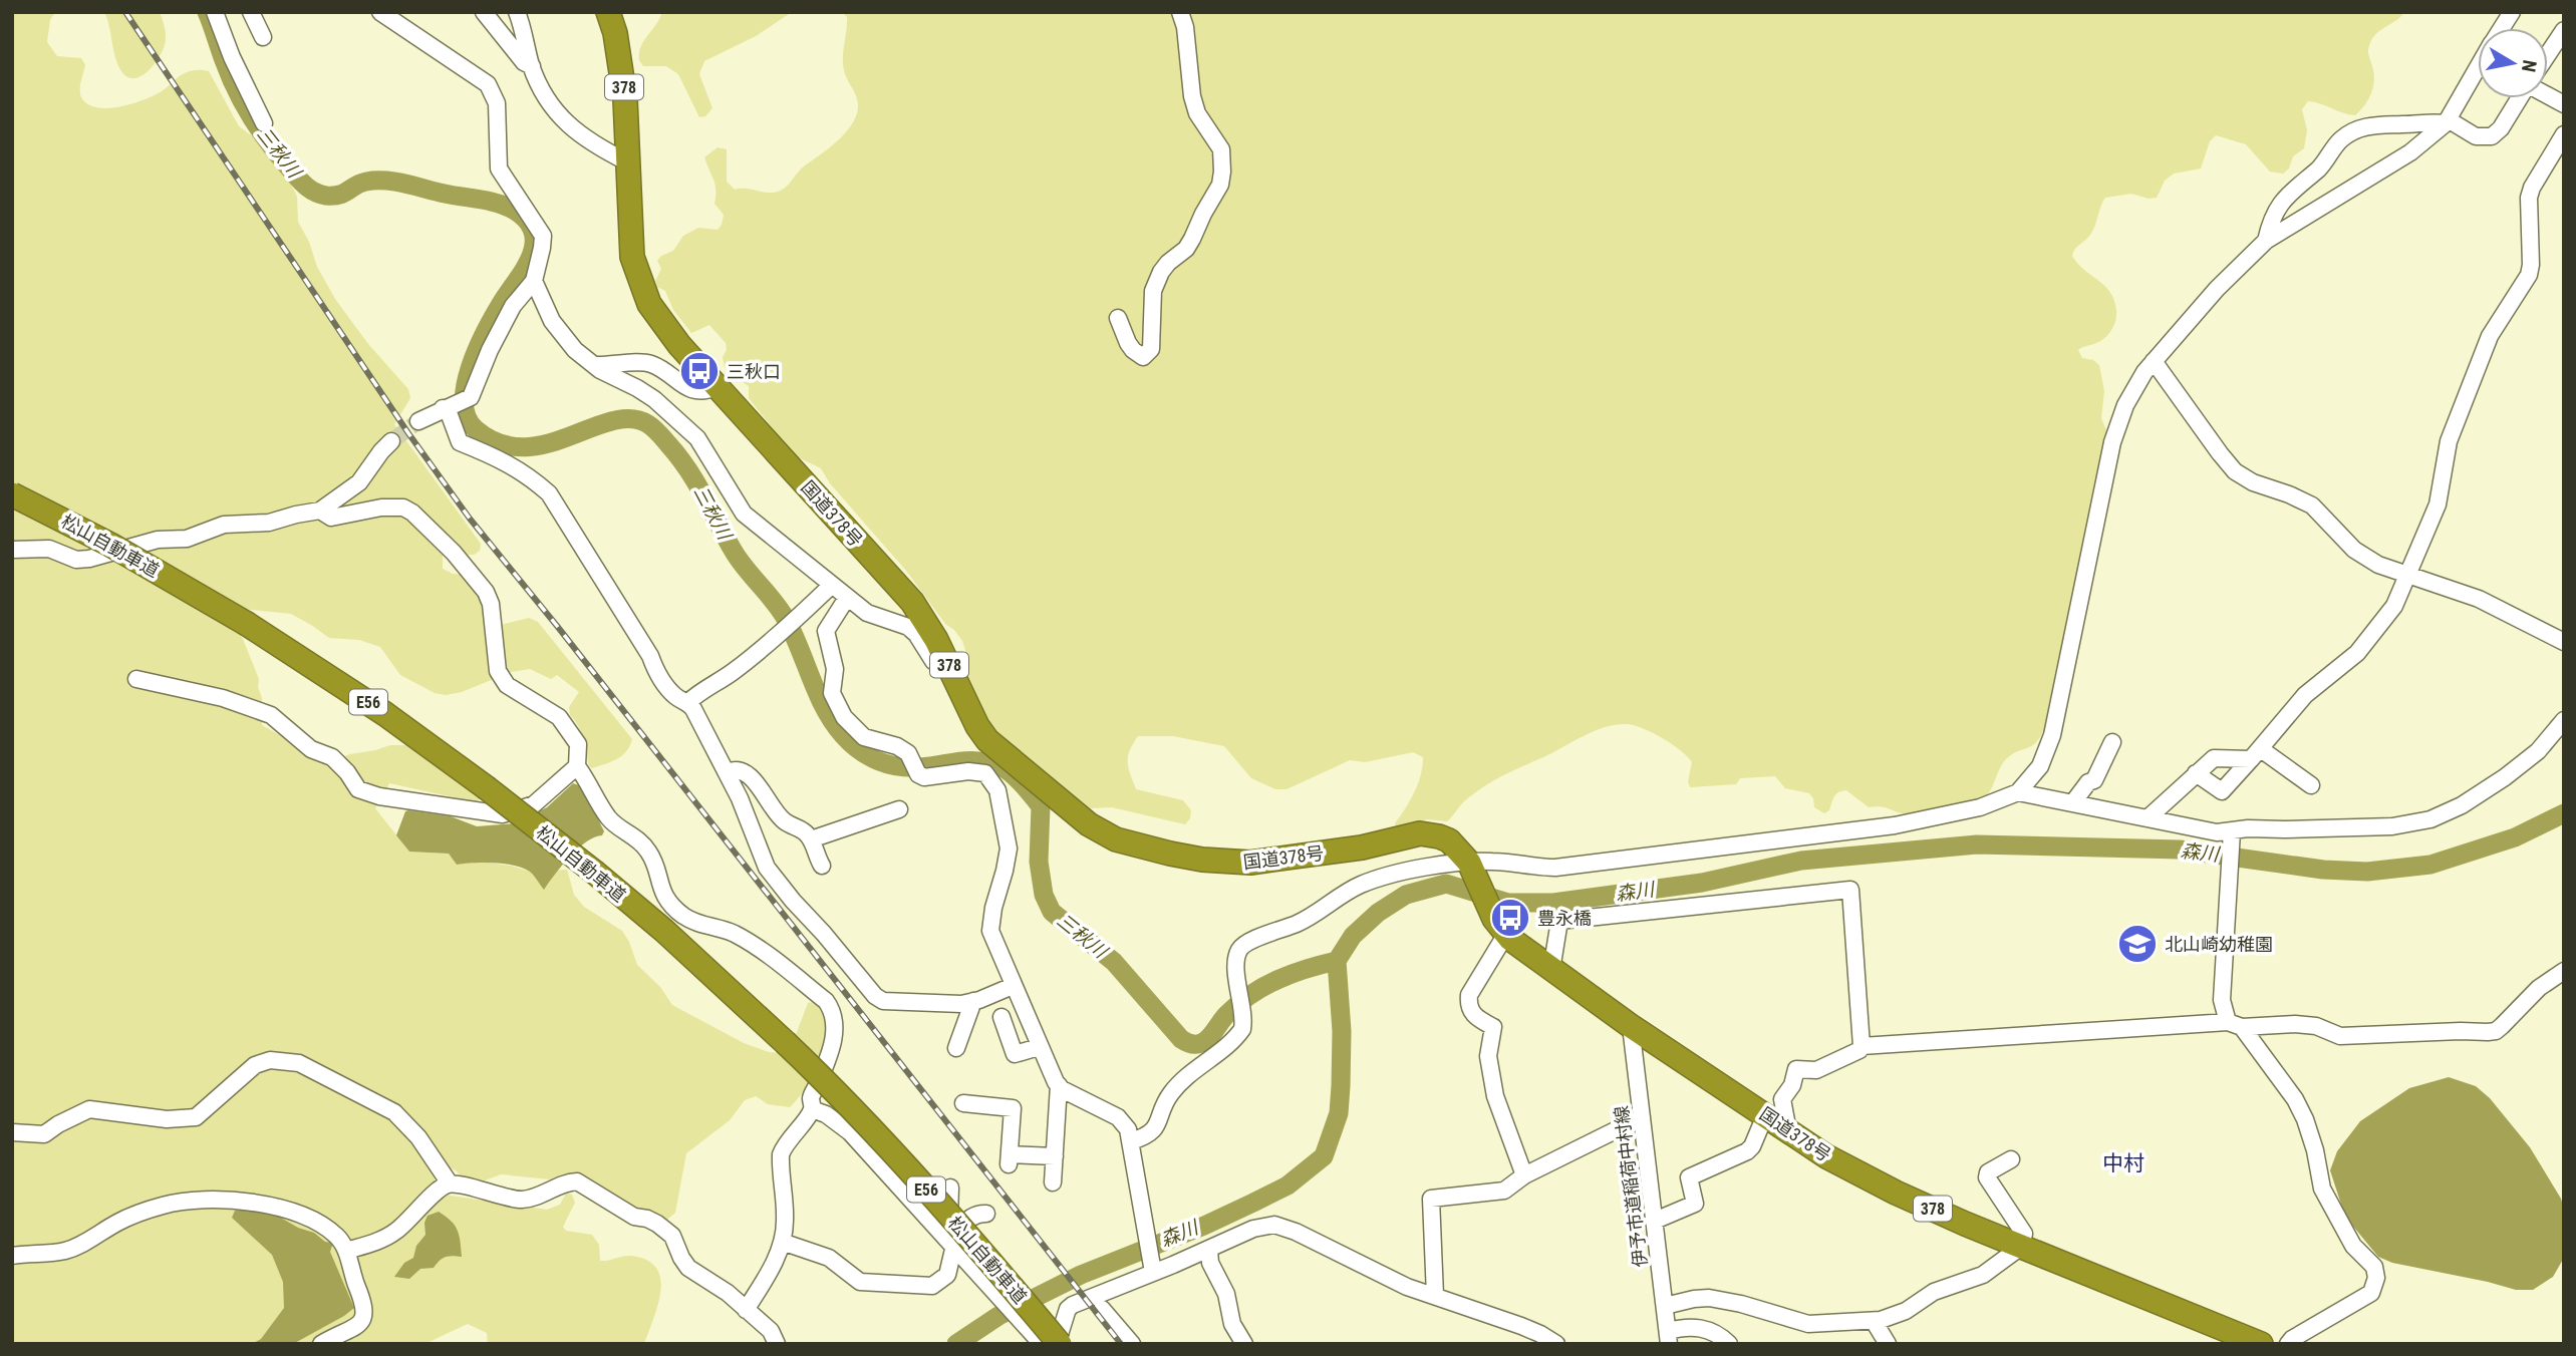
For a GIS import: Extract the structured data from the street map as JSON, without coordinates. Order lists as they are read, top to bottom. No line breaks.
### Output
{"streets":{"highway":["378","国道378号","松山自動車道","E56"],"street":["伊予市道稲荷中村線"]},"crossings":[["国道378号","伊予市道稲荷中村線"]],"districts":["中村"],"water":["三秋川","森川"],"places":{"bus stop":["三秋口","豊永橋"],"school or university":["北山崎幼稚園"]},"north":"right"}
